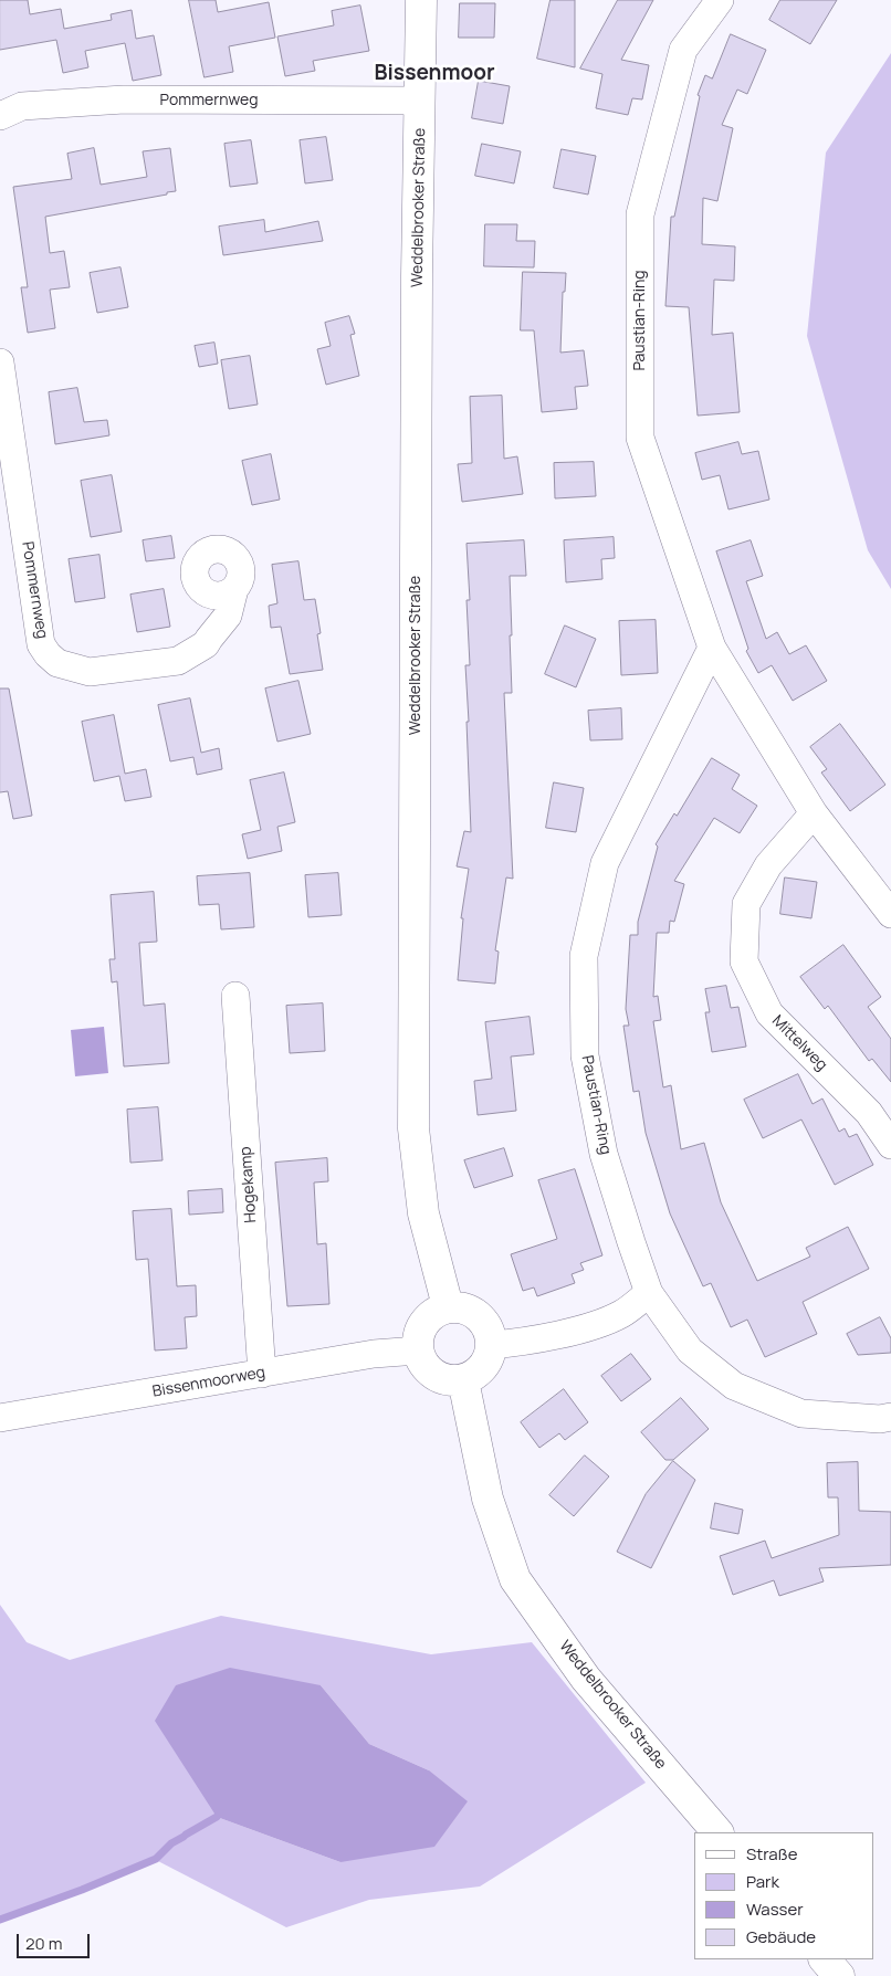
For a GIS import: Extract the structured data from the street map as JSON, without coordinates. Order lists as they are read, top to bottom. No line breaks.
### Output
{"streets":{"street":["Pommernweg","Weddelbrooker Straße","Paustian-Ring","Mittelweg","Hogekamp","Bissenmoorweg"]},"crossings":[["Pommernweg","Weddelbrooker Straße"],["Weddelbrooker Straße","Bissenmoorweg"],["Paustian-Ring","Mittelweg"],["Hogekamp","Bissenmoorweg"]],"districts":["Bissenmoor"],"legend":["Straße","Park","Wasser","Gebäude"],"scale_bar":"20 m"}
